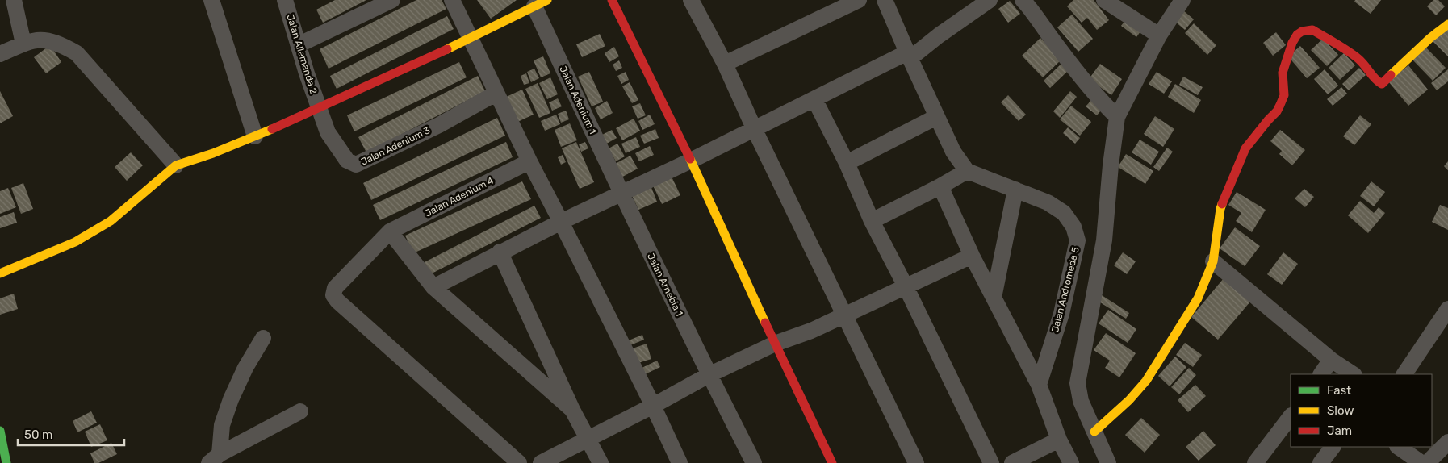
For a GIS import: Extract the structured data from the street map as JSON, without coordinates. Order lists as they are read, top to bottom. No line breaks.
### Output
{"streets":{"street":["Jalan Allemanda 2","Jalan Adenium 1","Jalan Adenium 3","Jalan Adenium 4","Jalan Arnebia 1","Jalan Andromeda 5"]},"crossings":[["Jalan Allemanda 2","Jalan Adenium 3"],["Jalan Adenium 1","Jalan Arnebia 1"]],"legend":["Fast","Slow","Jam"],"scale_bar":"50 m"}
